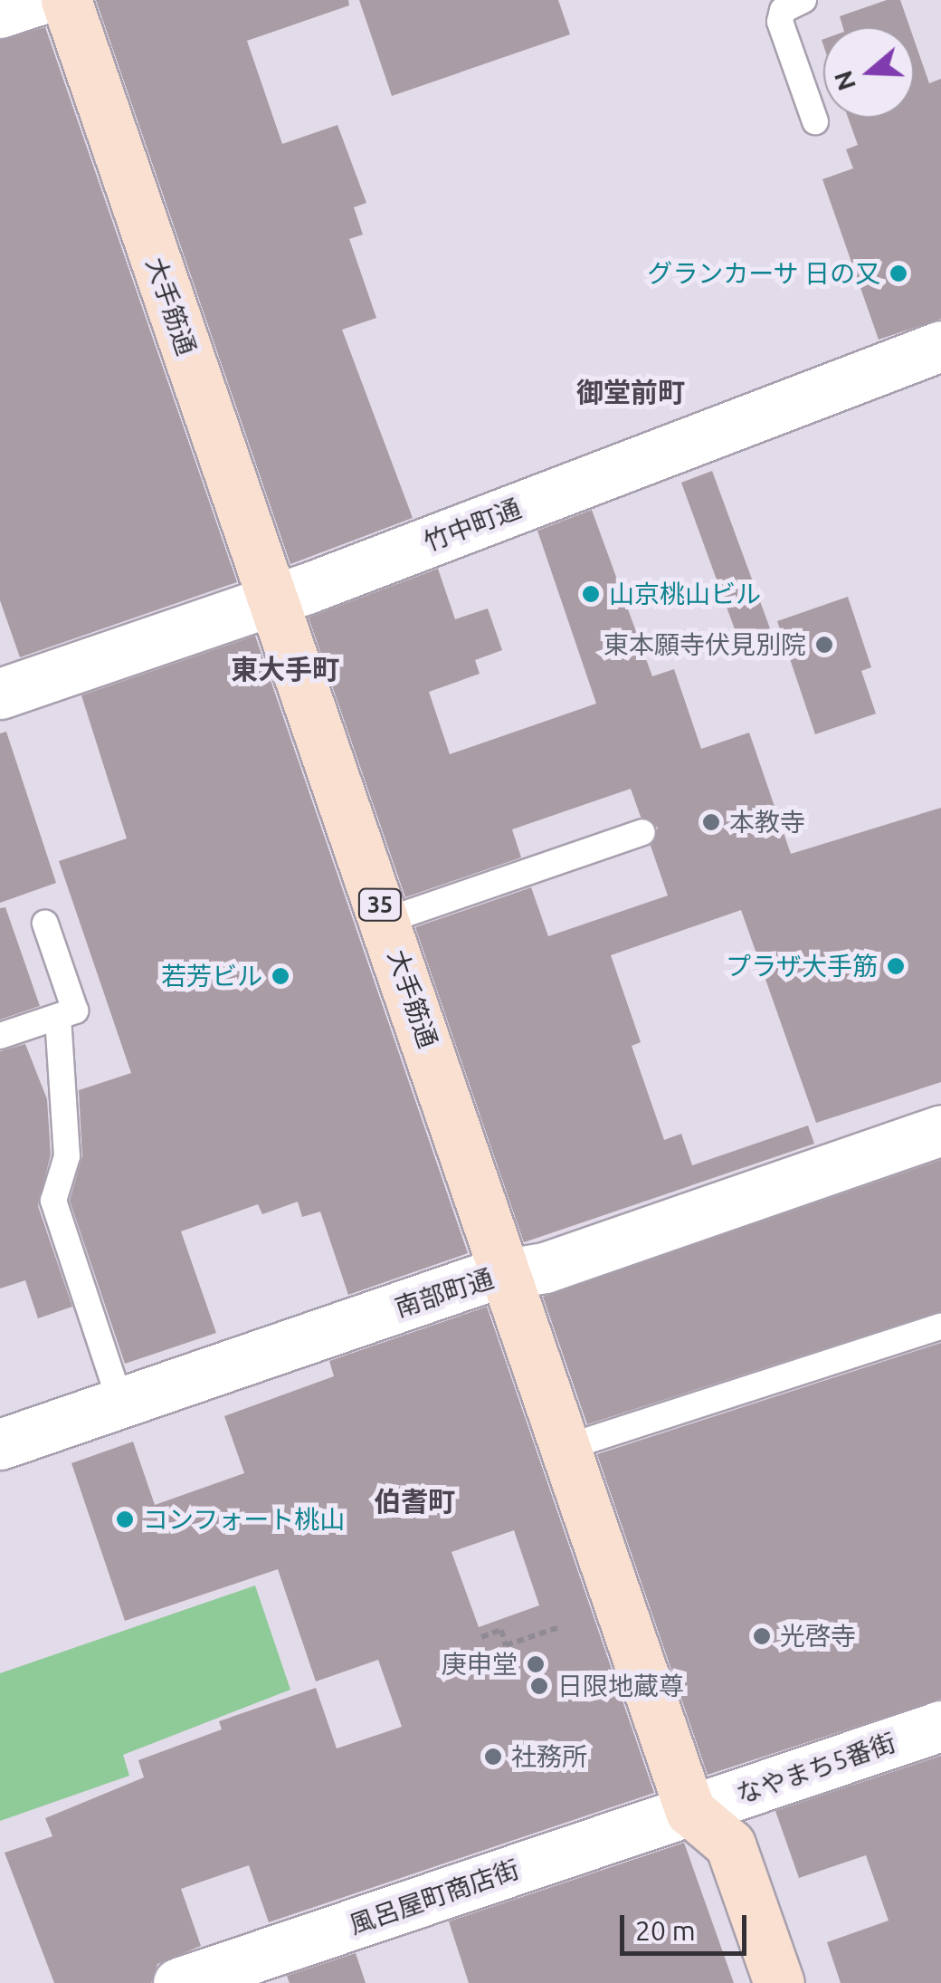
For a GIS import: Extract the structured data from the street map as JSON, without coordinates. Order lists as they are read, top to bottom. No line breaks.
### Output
{"streets":{"main road":["大手筋通","35"],"street":["竹中町通","南部町通","なやまち5番街","風呂屋町商店街"]},"crossings":[["大手筋通","竹中町通"],["大手筋通","南部町通"],["大手筋通","なやまち5番街"],["大手筋通","風呂屋町商店街"],["なやまち5番街","風呂屋町商店街"]],"districts":["御堂前町","東大手町","伯耆町"],"places":["グランカーサ 日の又","山京桃山ビル","東本願寺伏見別院","本教寺","プラザ大手筋","若芳ビル","コンフォート桃山","光啓寺","庚申堂","日限地蔵尊","社務所"],"scale_bar":"20 m","north":"left"}
